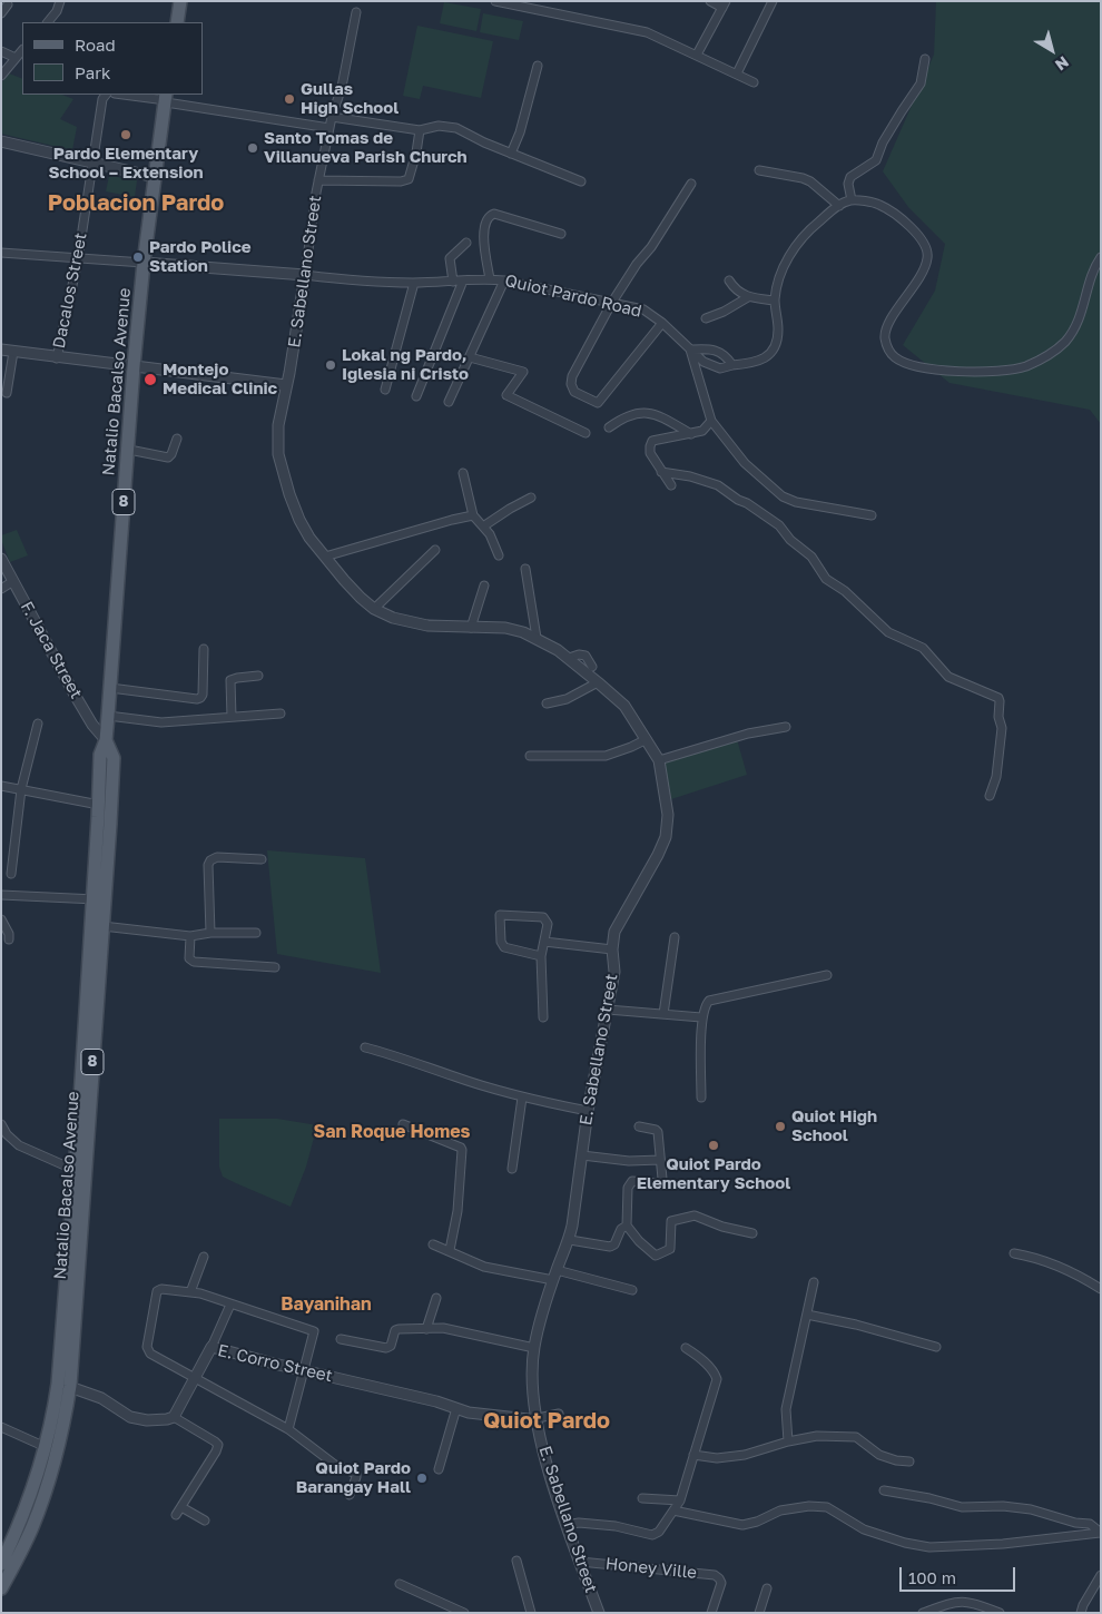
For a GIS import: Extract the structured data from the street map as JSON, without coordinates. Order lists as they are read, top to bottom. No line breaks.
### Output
{"streets":{"main road":["Natalio Bacalso Avenue","8"],"street":["E. Sabellano Street","Dacalos Street","Quiot Pardo Road","F. Jaca Street","E. Corro Street","Honey Ville"]},"crossings":[["E. Sabellano Street","Quiot Pardo Road"],["E. Sabellano Street","E. Corro Street"],["E. Sabellano Street","Honey Ville"],["Quiot Pardo Road","Natalio Bacalso Avenue"],["Natalio Bacalso Avenue","F. Jaca Street"]],"districts":["Poblacion Pardo","San Roque Homes","Bayanihan","Quiot Pardo"],"places":["Gullas High School","Pardo Elementary School – Extension","Santo Tomas de Villanueva Parish Church","Pardo Police Station","Lokal ng Pardo, Iglesia ni Cristo","Montejo Medical Clinic","Quiot High School","Quiot Pardo Elementary School","Quiot Pardo Barangay Hall"],"legend":["Road","Park"],"scale_bar":"100 m","north":"bottom right"}
